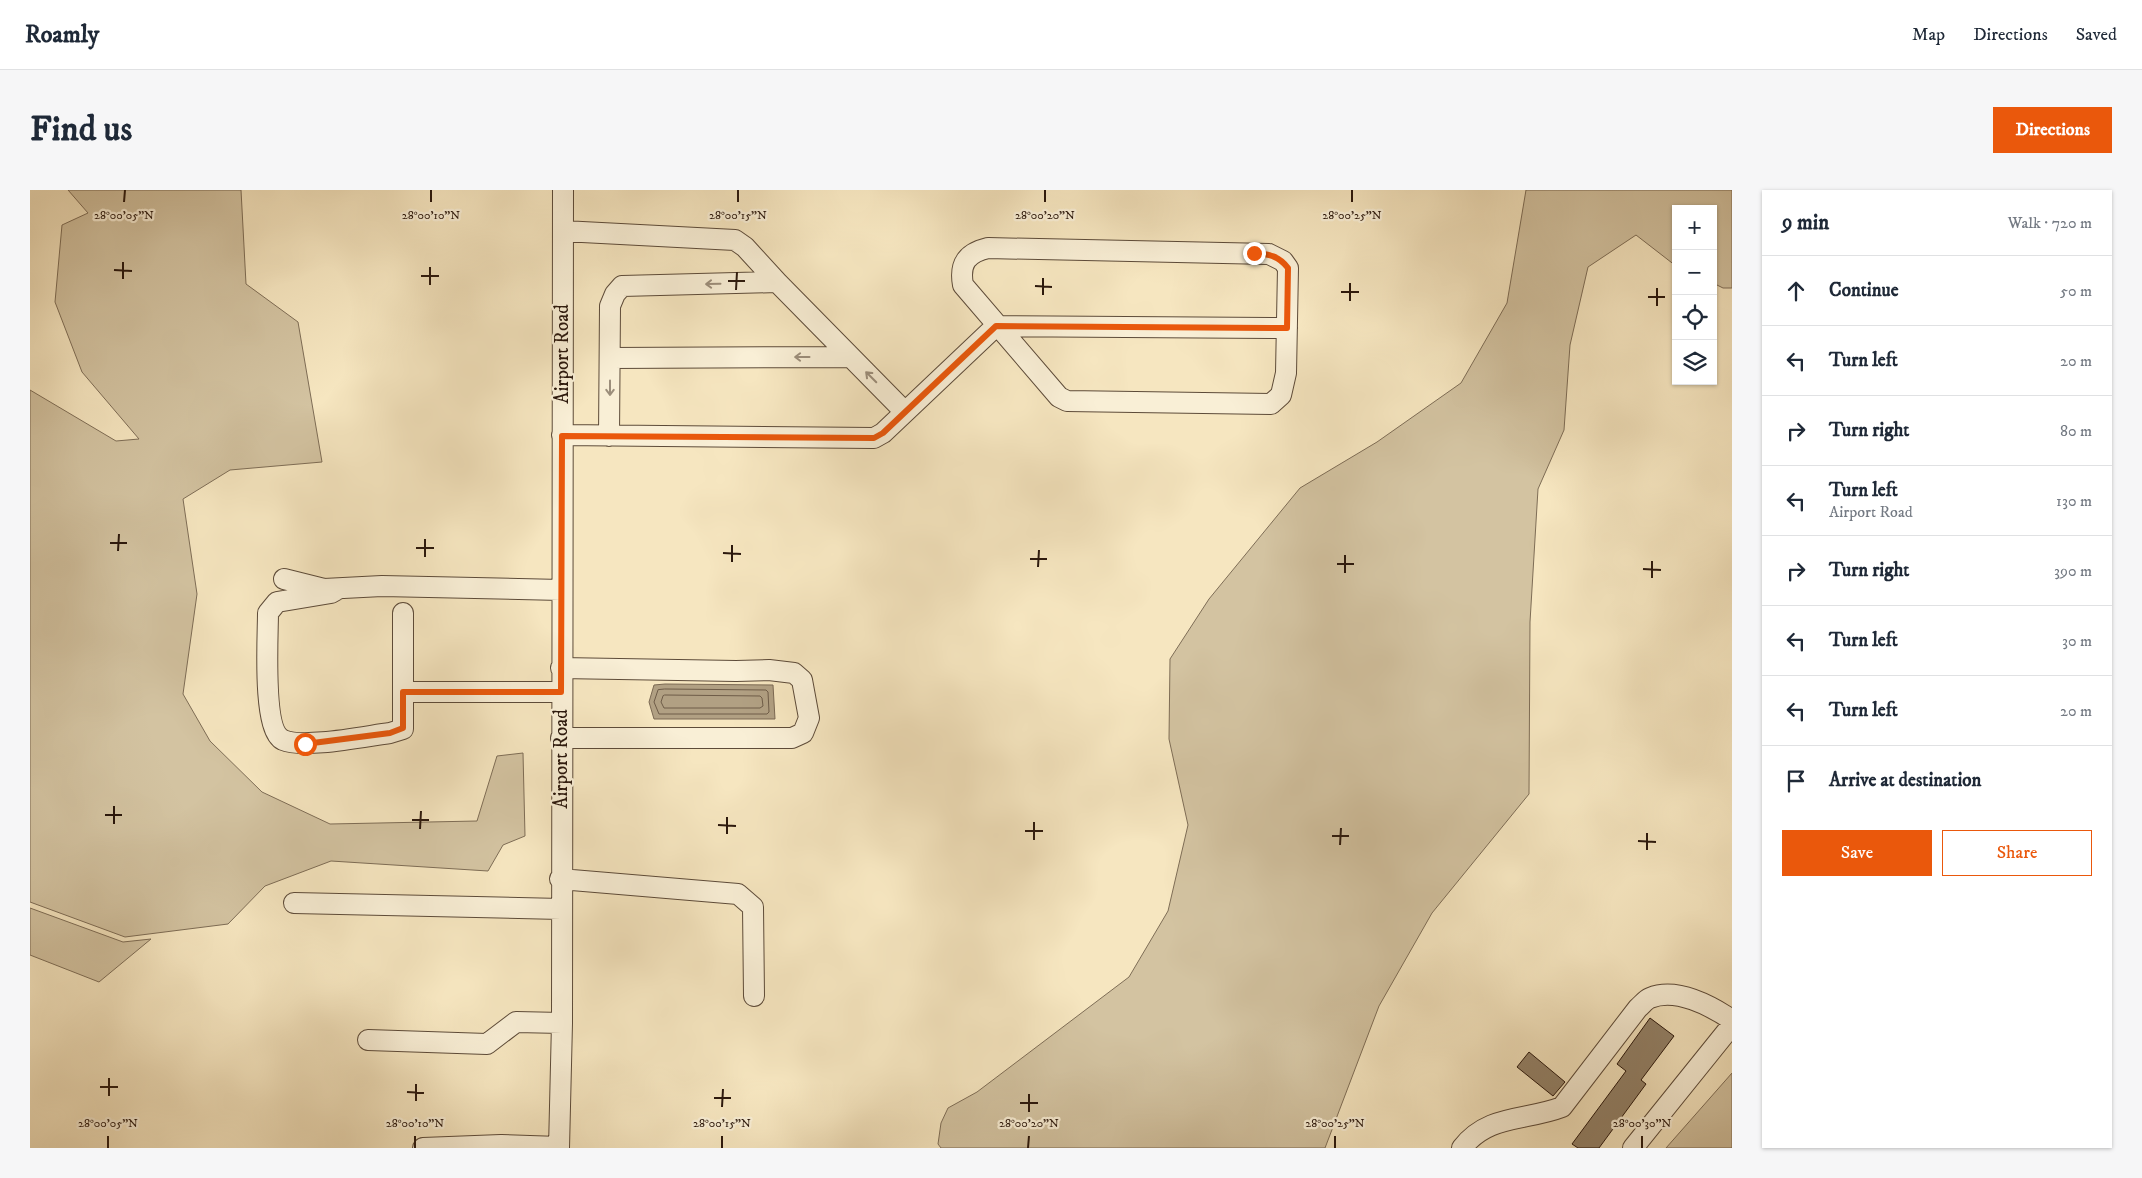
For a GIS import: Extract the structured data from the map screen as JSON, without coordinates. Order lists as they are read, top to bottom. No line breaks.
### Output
{"streets":{"street":["Airport Road"]},"page":{"header":"Roamly","nav":["Map","Directions","Saved"],"buttons":["Directions",["Save","Share"]],"title":"Find us","heading":["9 min","Walk · 720 m"],"map_buttons":["+","−"],"list":[["Continue","50 m"],["Turn left","20 m"],["Turn right","80 m"],["Turn left","Airport Road","130 m"],["Turn right","390 m"],["Turn left","30 m"],["Turn left","20 m"],"Arrive at destination"]},"coordinates":["28°00'05\"N","28°00'10\"N","28°00'15\"N","28°00'20\"N","28°00'25\"N","28°00'30\"N"]}
